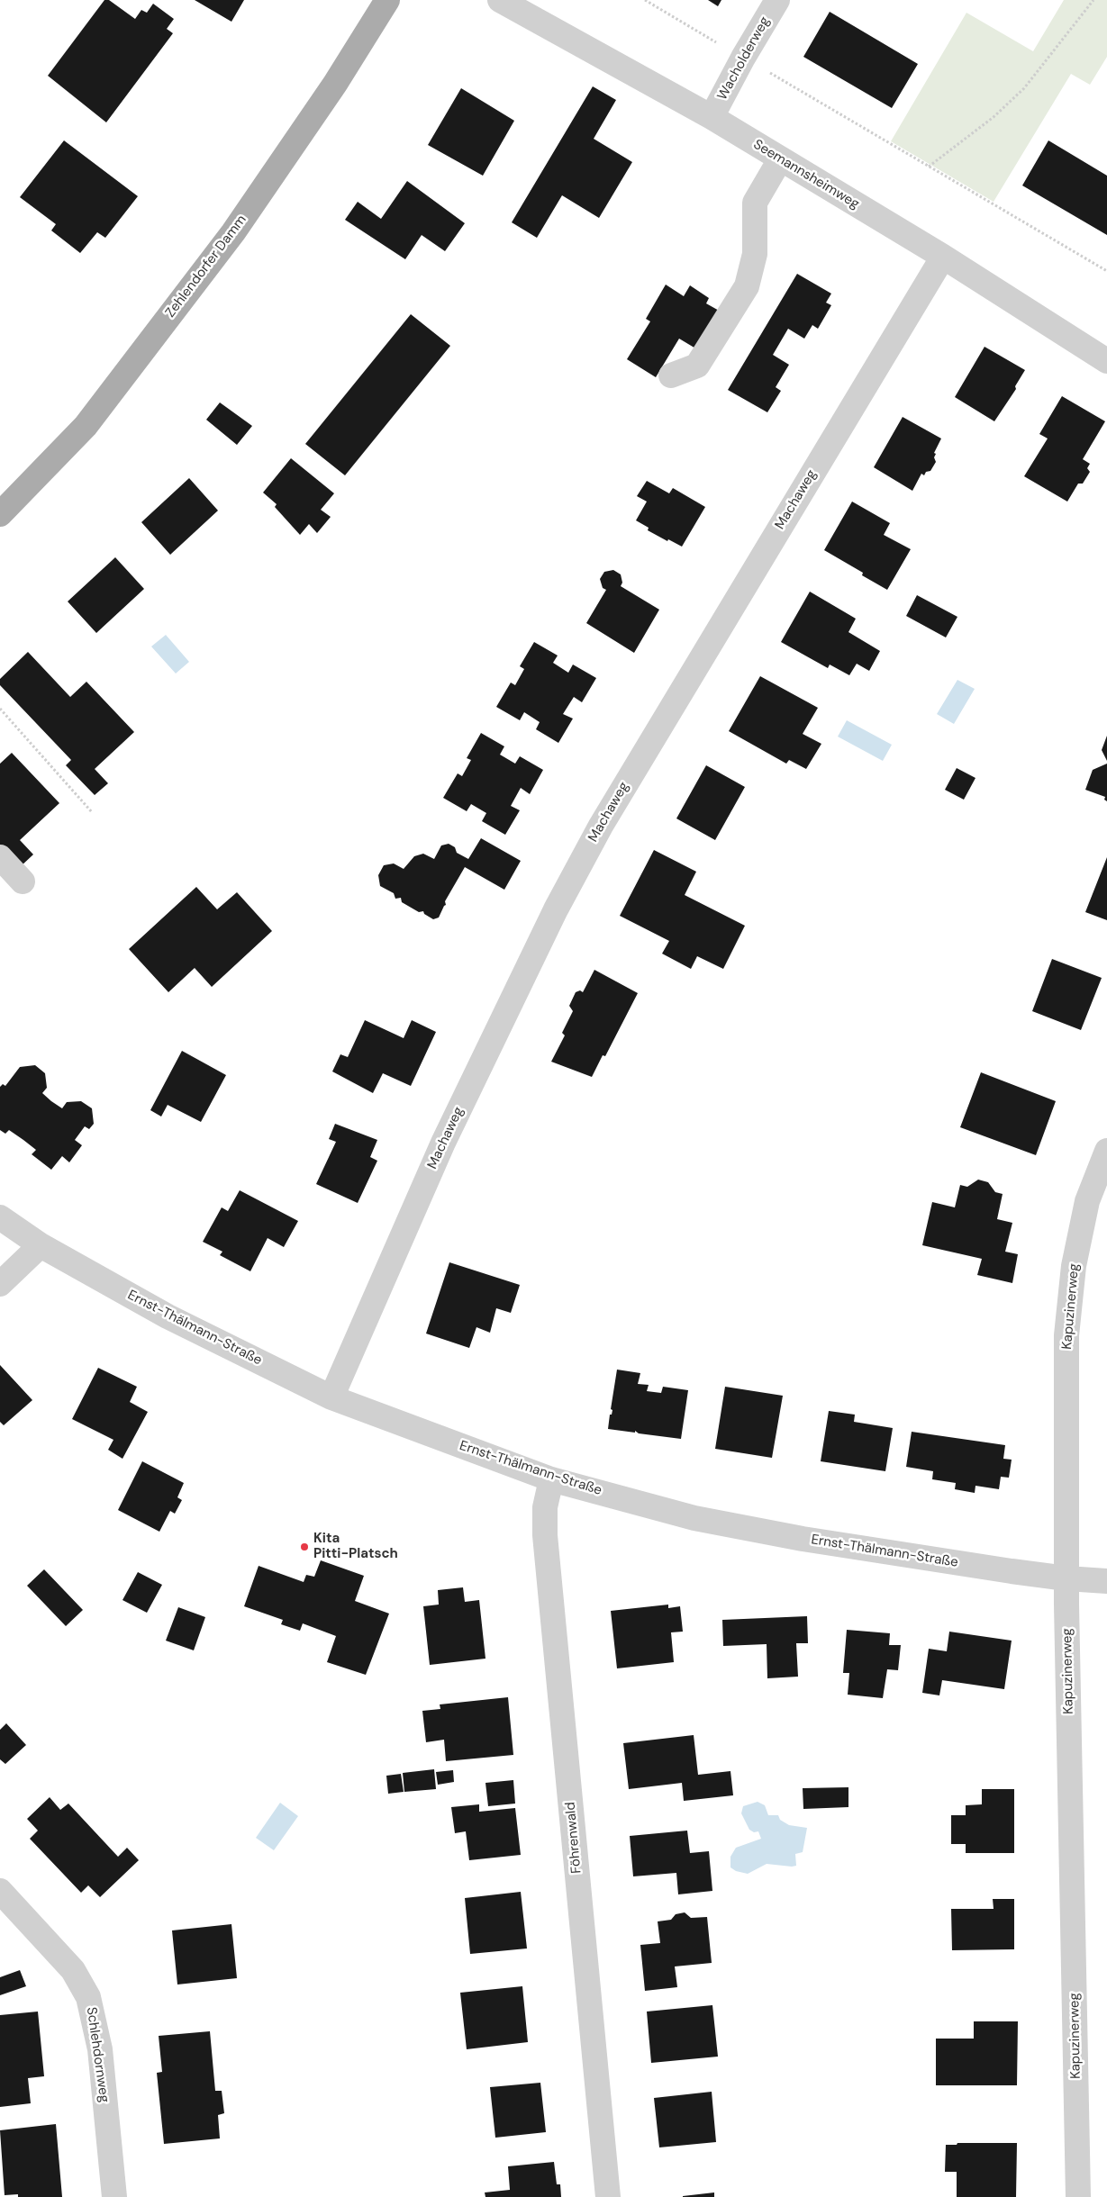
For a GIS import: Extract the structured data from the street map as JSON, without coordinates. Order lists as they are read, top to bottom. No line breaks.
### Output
{"streets":{"main road":["Zehlendorfer Damm"],"street":["Wacholderweg","Seemannsheimweg","Machaweg","Kapuzinerweg","Ernst-Thälmann-Straße","Föhrenwald","Schlehdornweg"]},"crossings":[["Wacholderweg","Seemannsheimweg"],["Seemannsheimweg","Machaweg"],["Machaweg","Ernst-Thälmann-Straße"],["Kapuzinerweg","Ernst-Thälmann-Straße"],["Ernst-Thälmann-Straße","Föhrenwald"]],"places":["Kita Pitti-Platsch"]}
